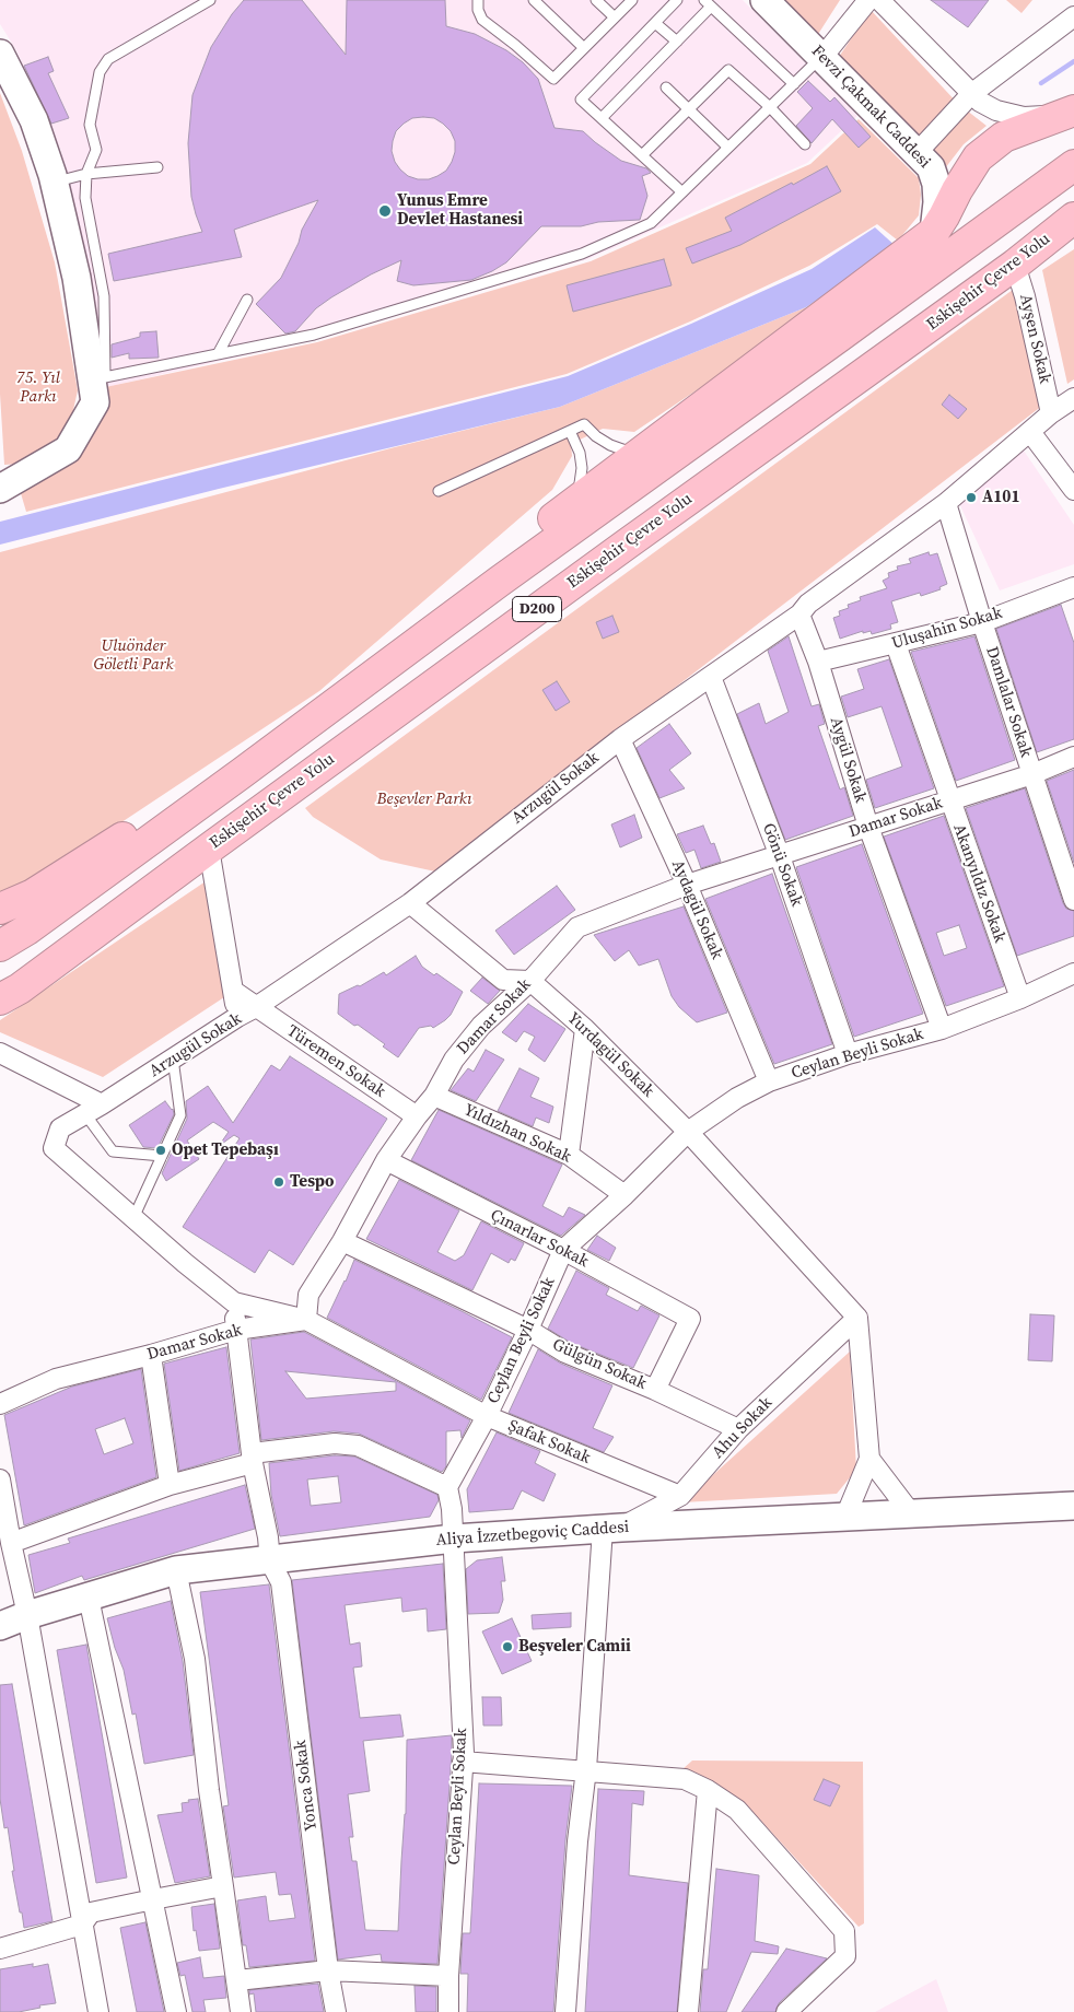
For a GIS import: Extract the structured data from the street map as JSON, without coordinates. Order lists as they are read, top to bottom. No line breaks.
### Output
{"streets":{"highway":["Eskişehir Çevre Yolu","D200"],"street":["Fevzi Çakmak Caddesi","Ayşen Sokak","Uluşahin Sokak","Damlalar Sokak","Aygül Sokak","Arzugül Sokak","Damar Sokak","Gönü Sokak","Akanyıldız Sokak","Aydagül Sokak","Ceylan Beyli Sokak","Yurdagül Sokak","Türemen Sokak","Yıldızhan Sokak","Çınarlar Sokak","Gülgün Sokak","Ahu Sokak","Şafak Sokak","Aliya İzzetbegoviç Caddesi","Yonca Sokak"]},"crossings":[["Eskişehir Çevre Yolu","Ayşen Sokak"],["Ayşen Sokak","Arzugül Sokak"],["Uluşahin Sokak","Damlalar Sokak"],["Uluşahin Sokak","Aygül Sokak"],["Uluşahin Sokak","Akanyıldız Sokak"],["Damlalar Sokak","Arzugül Sokak"],["Damlalar Sokak","Damar Sokak"],["Aygül Sokak","Arzugül Sokak"],["Aygül Sokak","Damar Sokak"],["Aygül Sokak","Ceylan Beyli Sokak"],["Arzugül Sokak","Gönü Sokak"],["Arzugül Sokak","Aydagül Sokak"],["Arzugül Sokak","Türemen Sokak"],["Damar Sokak","Gönü Sokak"],["Damar Sokak","Akanyıldız Sokak"],["Damar Sokak","Aydagül Sokak"],["Damar Sokak","Yurdagül Sokak"],["Damar Sokak","Türemen Sokak"],["Damar Sokak","Yıldızhan Sokak"],["Damar Sokak","Çınarlar Sokak"],["Damar Sokak","Gülgün Sokak"],["Damar Sokak","Şafak Sokak"],["Damar Sokak","Yonca Sokak"],["Gönü Sokak","Ceylan Beyli Sokak"],["Akanyıldız Sokak","Ceylan Beyli Sokak"],["Aydagül Sokak","Ceylan Beyli Sokak"],["Ceylan Beyli Sokak","Yurdagül Sokak"],["Ceylan Beyli Sokak","Yıldızhan Sokak"],["Ceylan Beyli Sokak","Çınarlar Sokak"],["Ceylan Beyli Sokak","Gülgün Sokak"],["Ceylan Beyli Sokak","Şafak Sokak"],["Ceylan Beyli Sokak","Aliya İzzetbegoviç Caddesi"],["Yurdagül Sokak","Ahu Sokak"],["Çınarlar Sokak","Gülgün Sokak"],["Gülgün Sokak","Ahu Sokak"],["Ahu Sokak","Şafak Sokak"],["Ahu Sokak","Aliya İzzetbegoviç Caddesi"],["Şafak Sokak","Yonca Sokak"],["Aliya İzzetbegoviç Caddesi","Yonca Sokak"]],"parks":["75. Yıl Parkı","Uluönder Göletli Park","Beşevler Parkı"],"places":["Yunus Emre Devlet Hastanesi","A101","Opet Tepebaşı","Tespo","Beşveler Camii"]}
